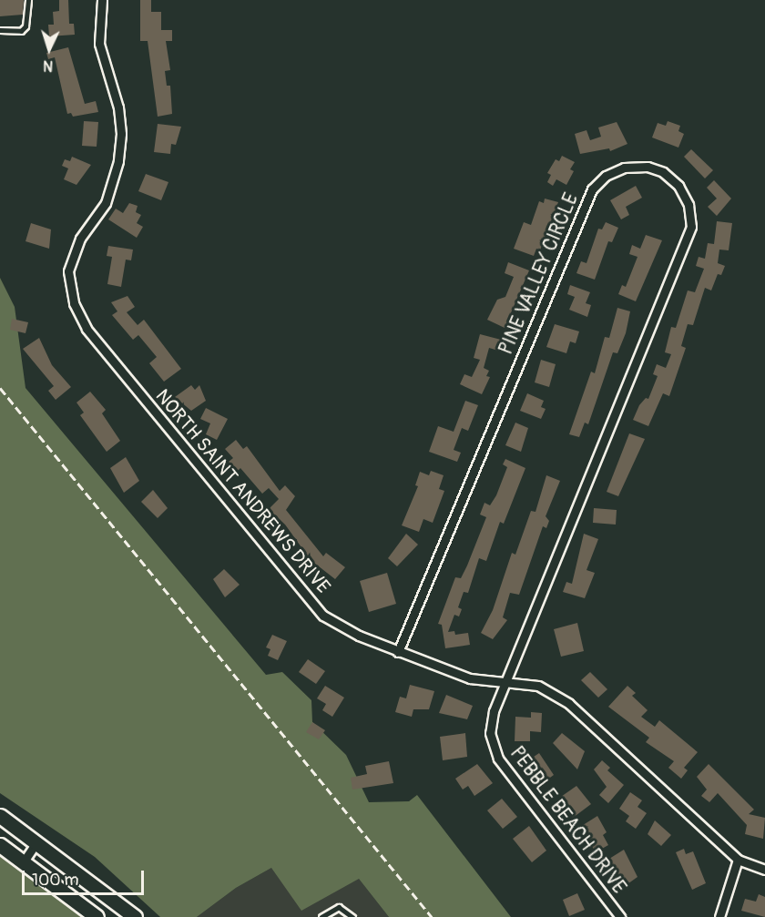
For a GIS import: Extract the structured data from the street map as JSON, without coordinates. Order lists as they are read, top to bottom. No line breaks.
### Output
{"streets":{"street":["PINE VALLEY CIRCLE","NORTH SAINT ANDREWS DRIVE","PEBBLE BEACH DRIVE"]},"crossings":[["PINE VALLEY CIRCLE","NORTH SAINT ANDREWS DRIVE"],["PINE VALLEY CIRCLE","PEBBLE BEACH DRIVE"],["NORTH SAINT ANDREWS DRIVE","PEBBLE BEACH DRIVE"]],"scale_bar":"100 m","north":"bottom"}
